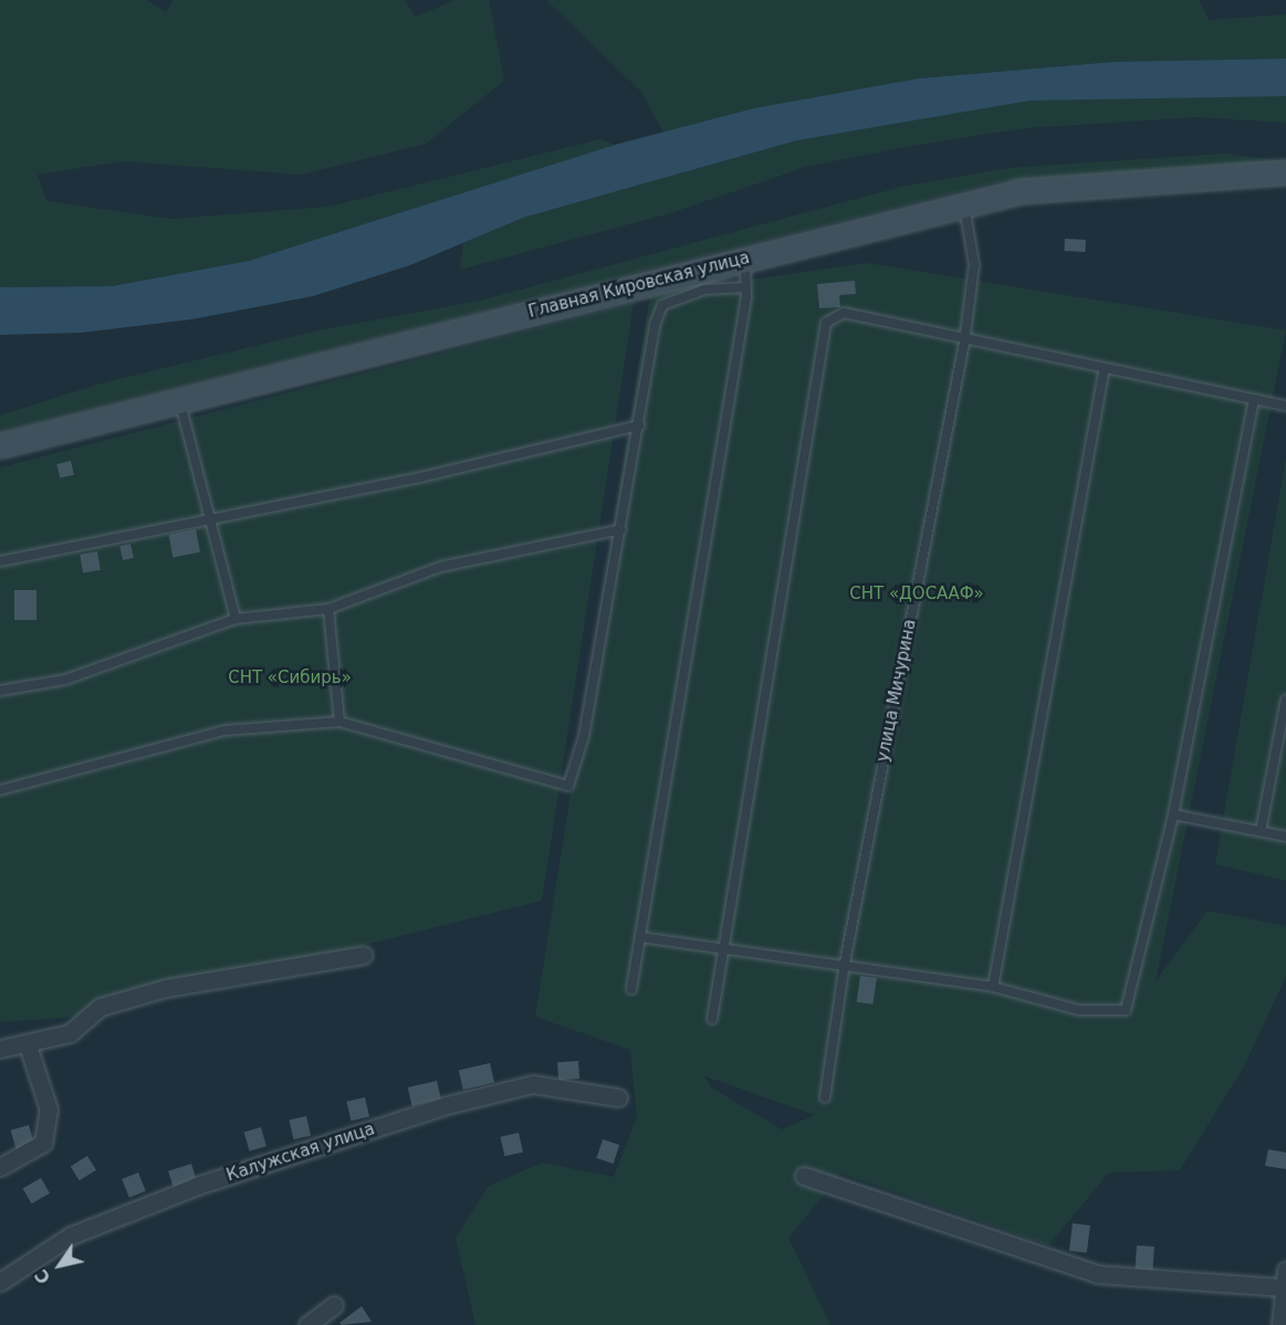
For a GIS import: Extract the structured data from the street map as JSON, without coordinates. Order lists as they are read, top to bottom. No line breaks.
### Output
{"streets":{"main road":["Главная Кировская улица"],"street":["Калужская улица"],"lane":["улица Мичурина"]},"crossings":[["Главная Кировская улица","улица Мичурина"]],"parks":["СНТ «ДОСААФ»","СНТ «Сибирь»"],"north":"bottom left"}
